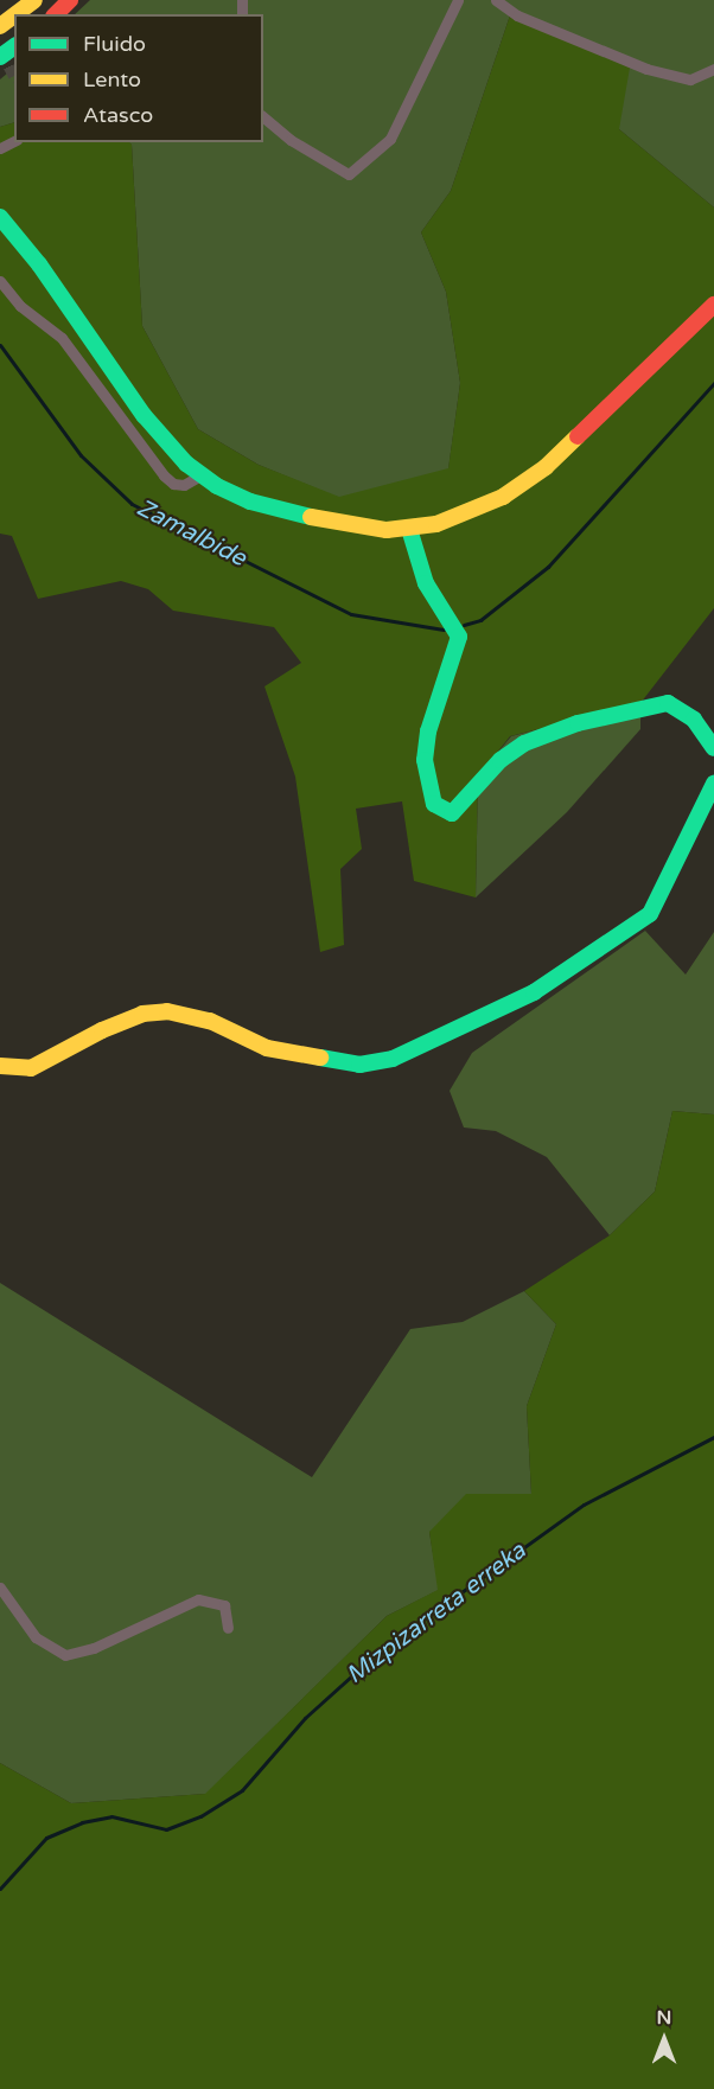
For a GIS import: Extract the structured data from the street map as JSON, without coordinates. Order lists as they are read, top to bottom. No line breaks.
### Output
{"water":["Zamalbide","Mizpizarreta erreka"],"legend":["Fluido","Lento","Atasco"],"north":"top"}
